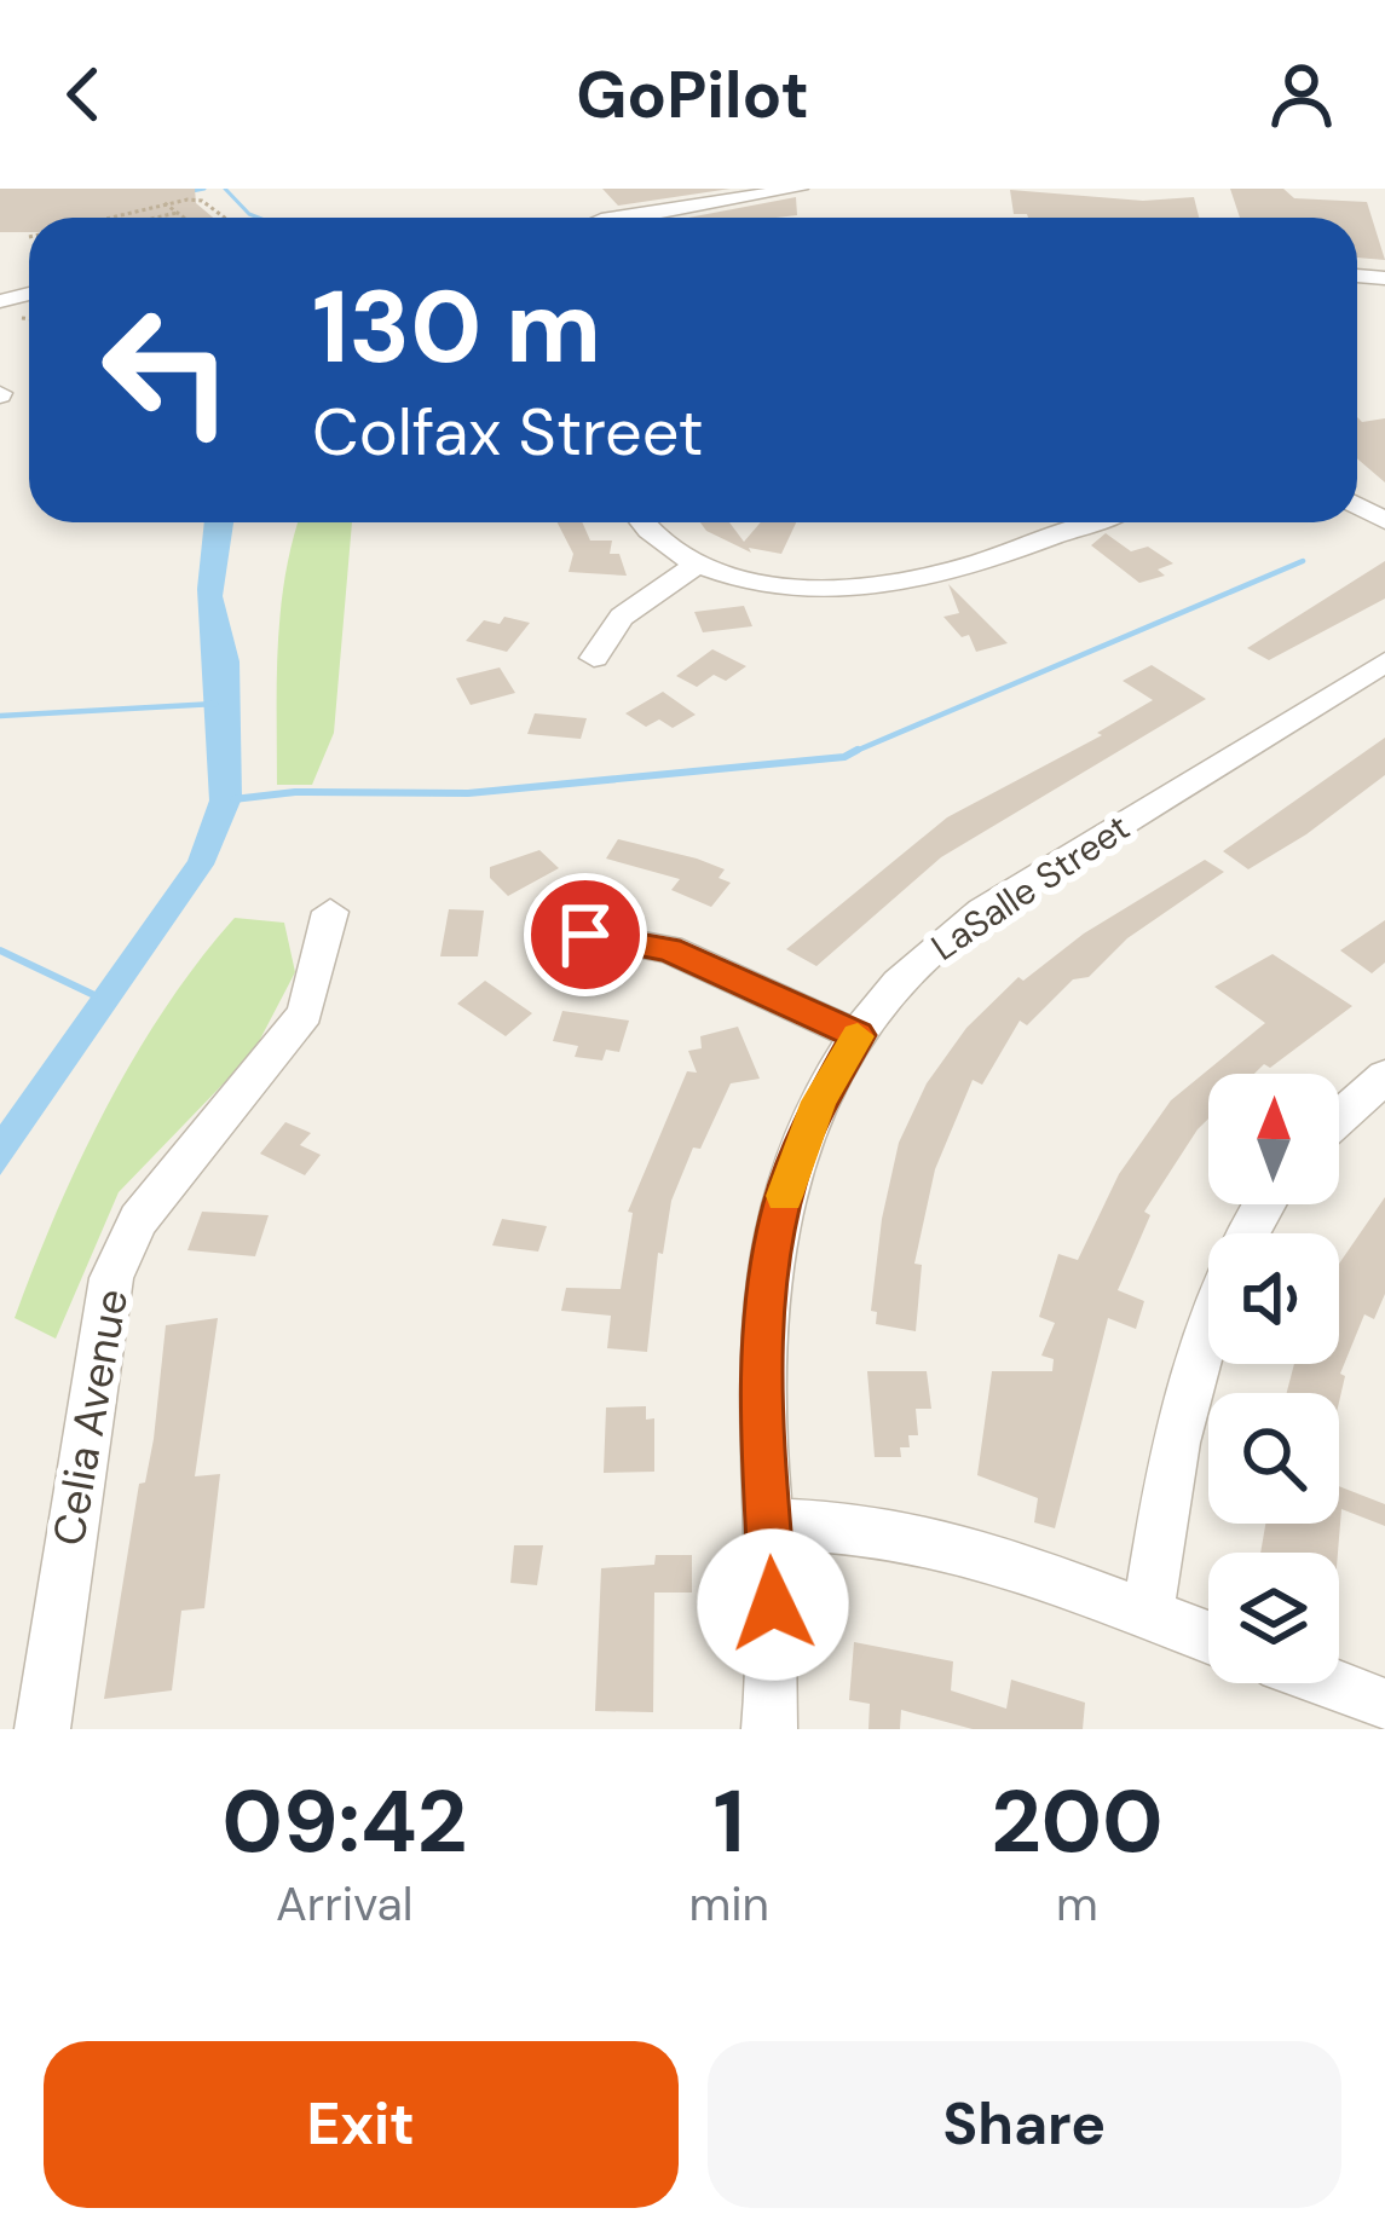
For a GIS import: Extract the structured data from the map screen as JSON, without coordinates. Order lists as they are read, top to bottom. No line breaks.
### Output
{"streets":{"street":["LaSalle Street","Celia Avenue"]},"north":"top","page":{"header":"GoPilot","turn":["130 m","Colfax Street"],"eta":["09:42","Arrival","1","min","200","m"],"buttons":["Exit","Share"]}}
